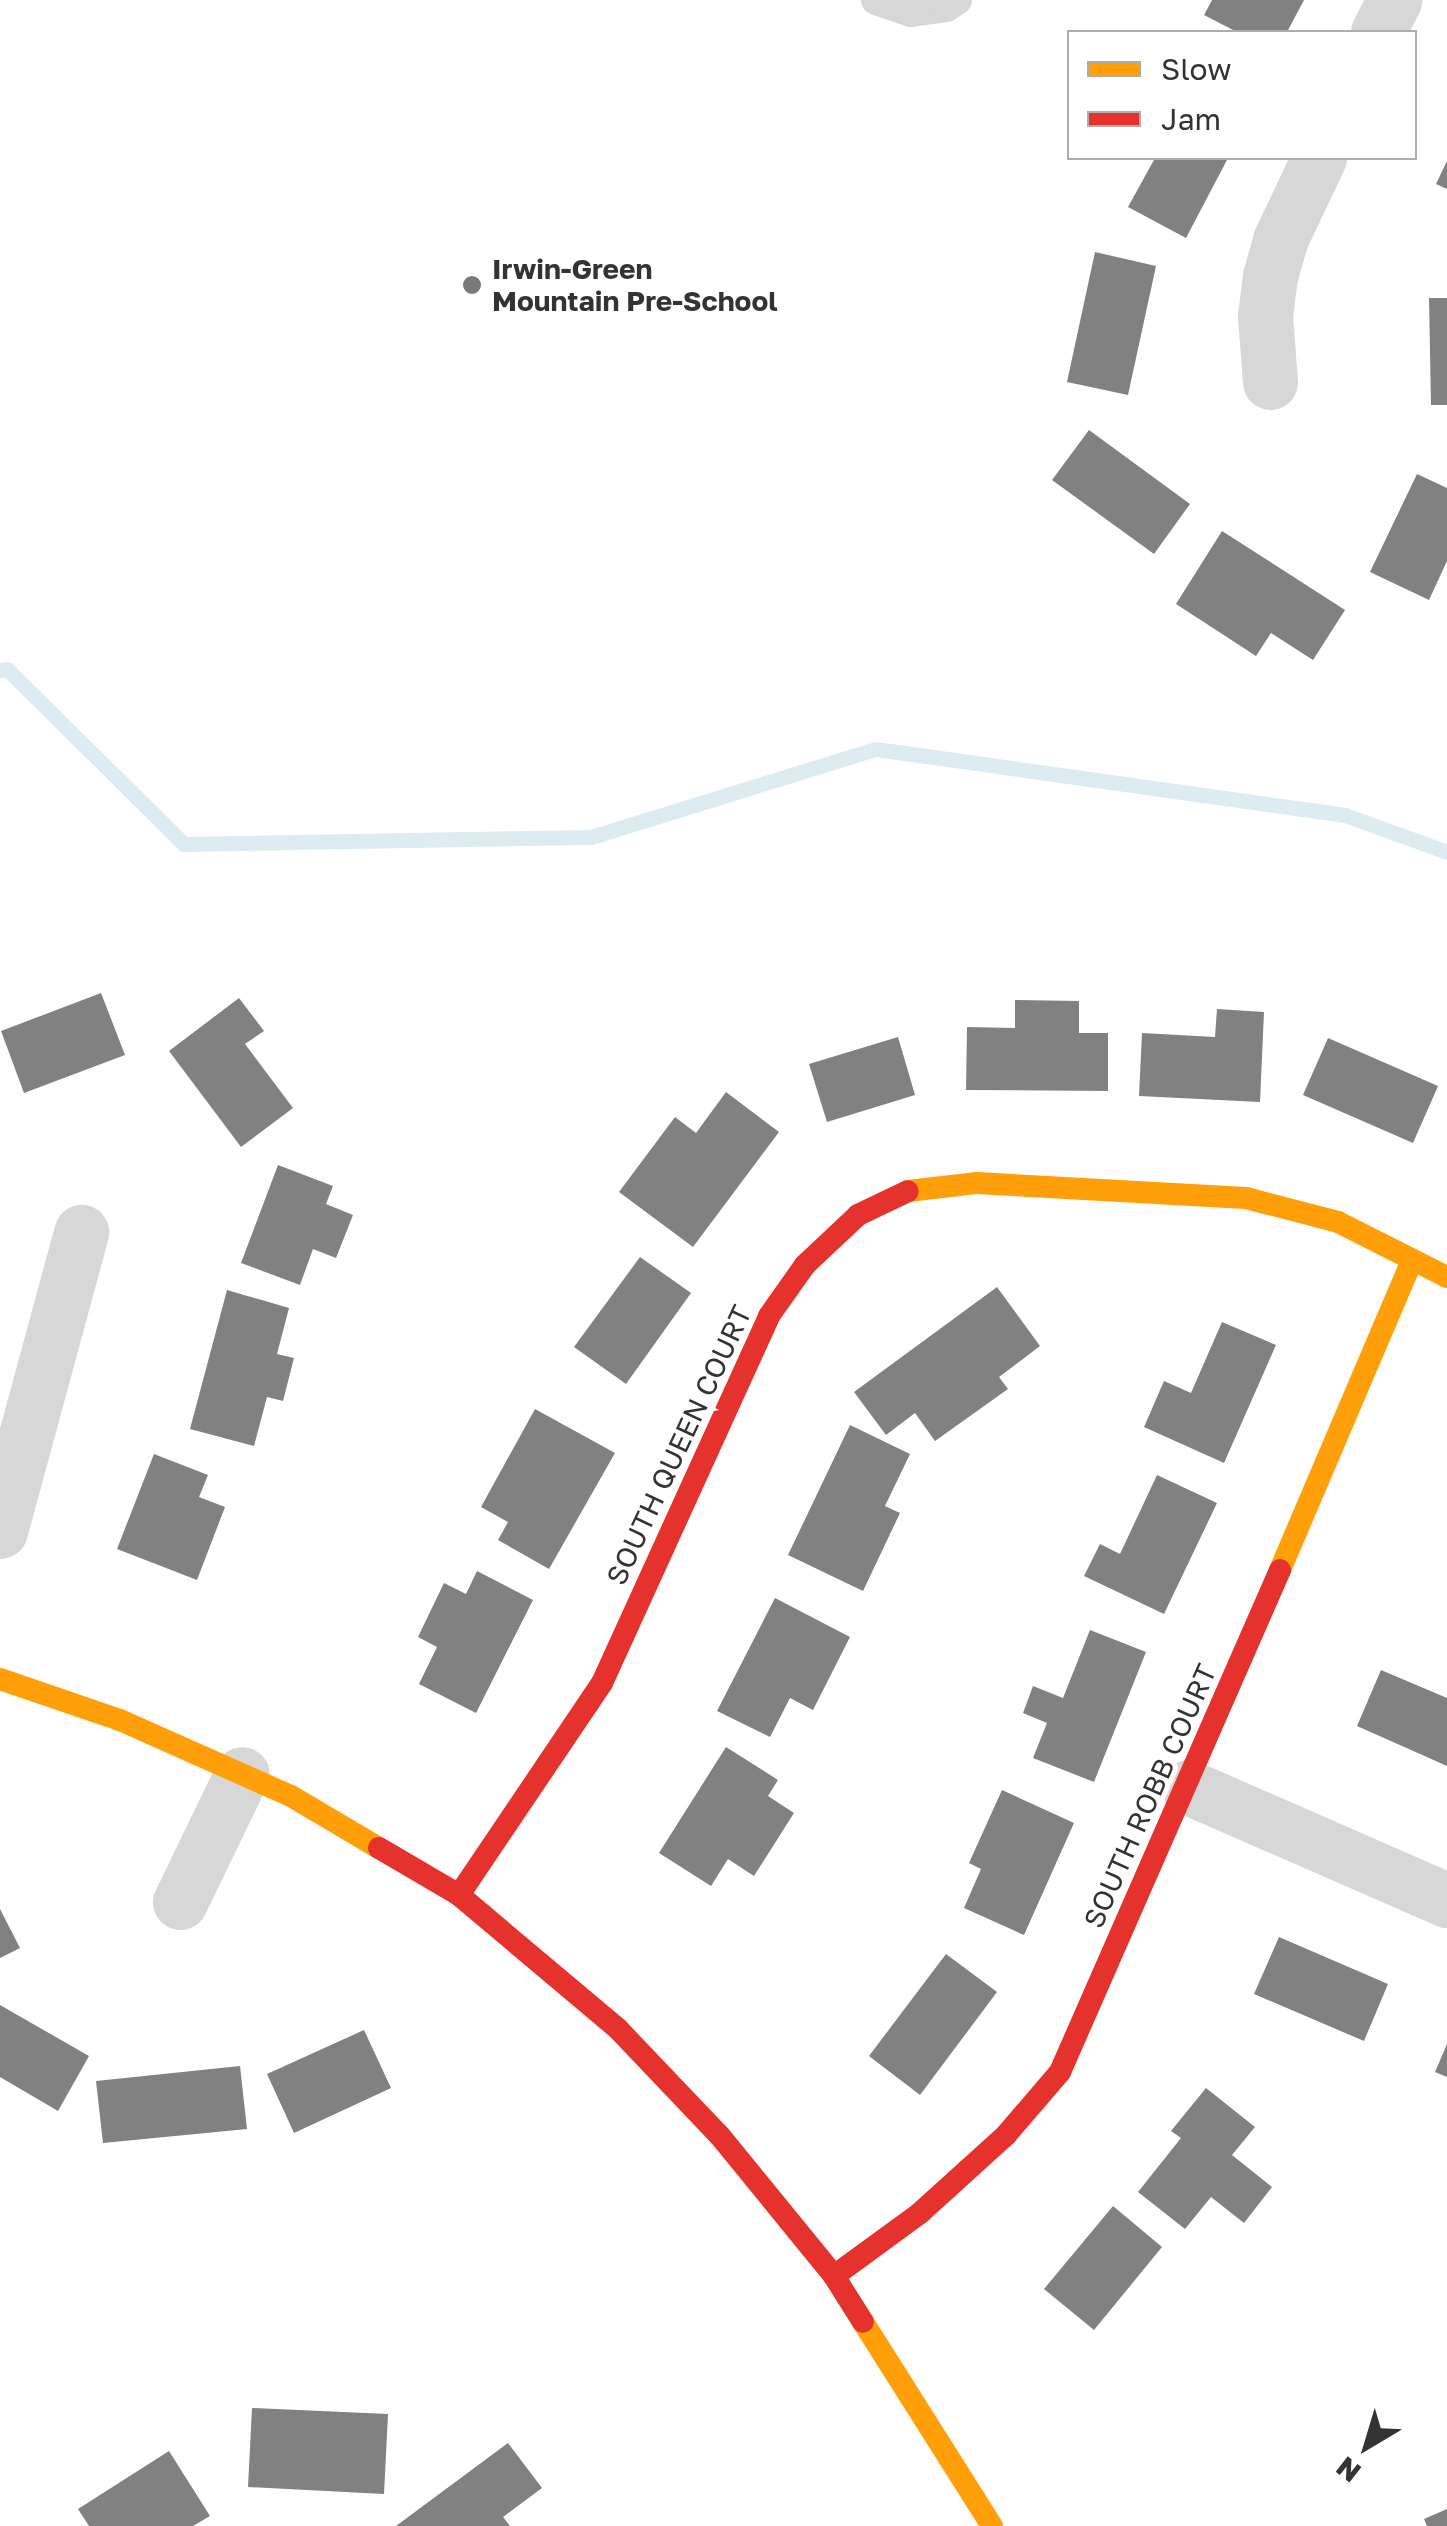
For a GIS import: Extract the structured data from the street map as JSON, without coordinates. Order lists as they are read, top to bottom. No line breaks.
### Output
{"streets":{"street":["SOUTH QUEEN COURT","SOUTH ROBB COURT"]},"crossings":[["SOUTH QUEEN COURT","SOUTH ROBB COURT"]],"places":["Irwin-Green Mountain Pre-School"],"legend":["Slow","Jam"],"north":"bottom left"}
